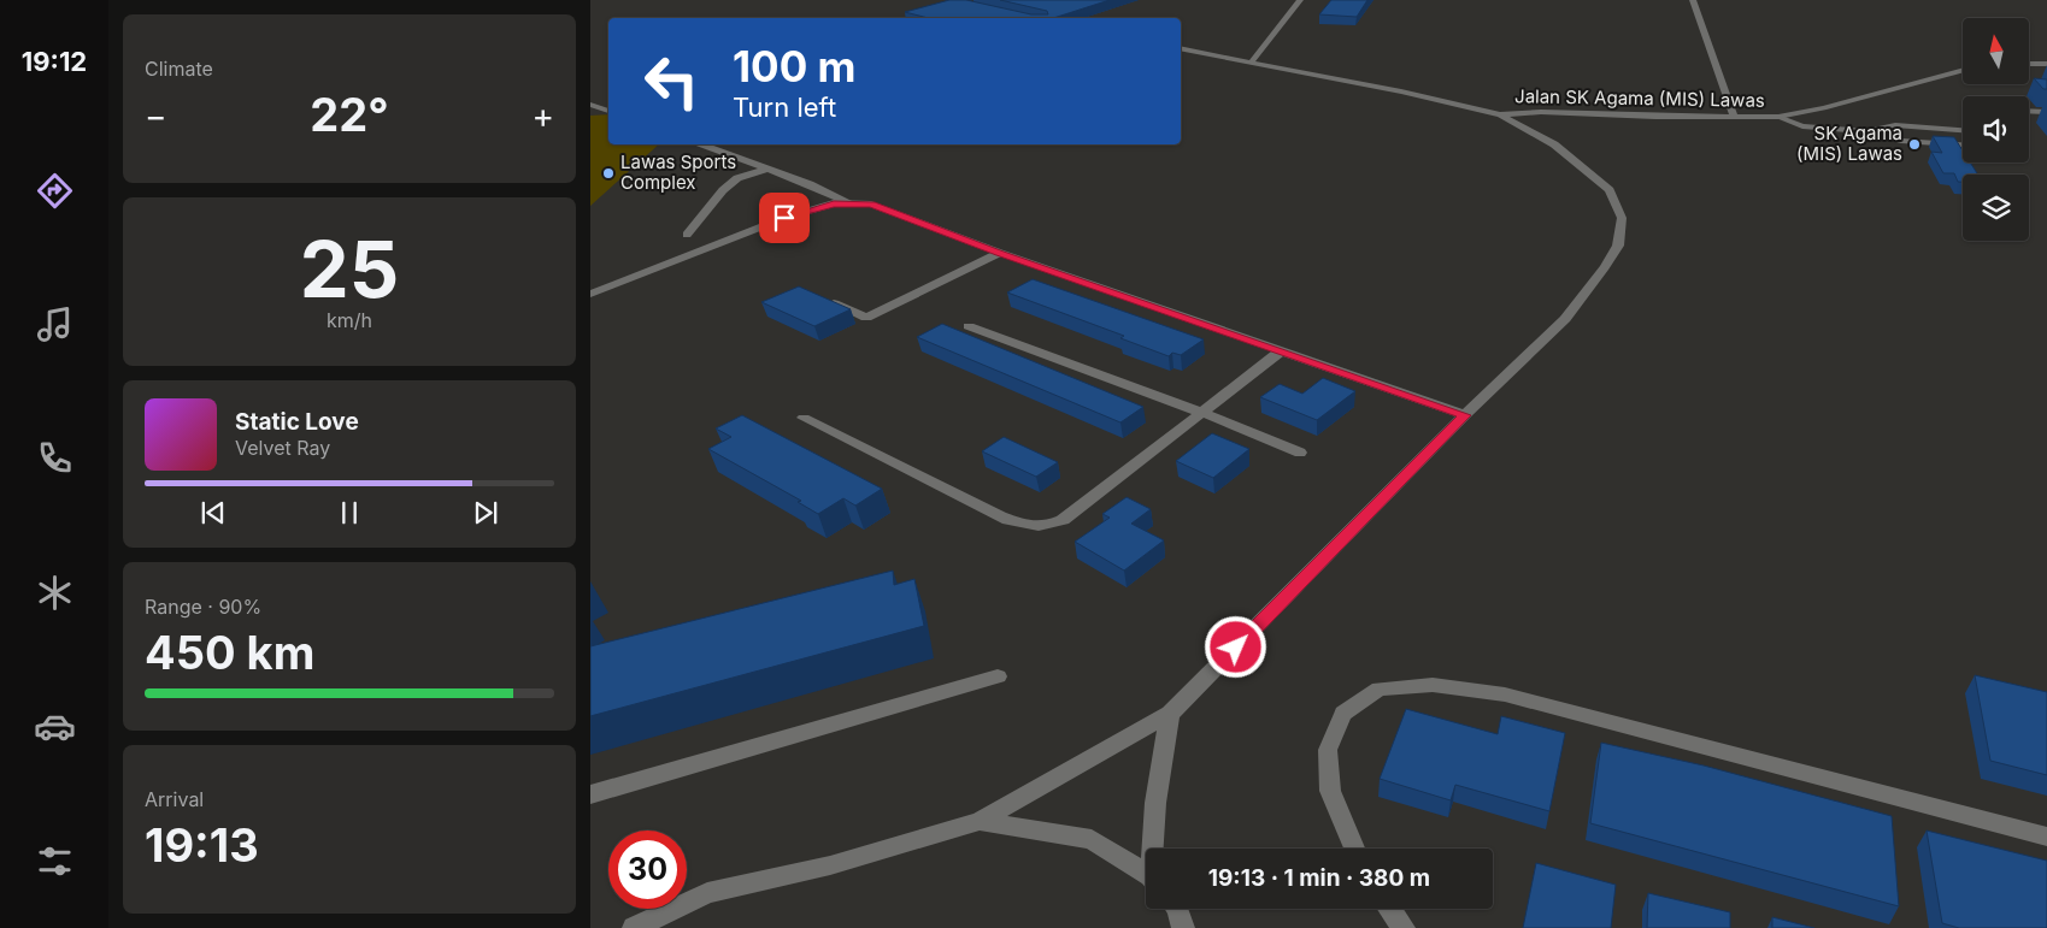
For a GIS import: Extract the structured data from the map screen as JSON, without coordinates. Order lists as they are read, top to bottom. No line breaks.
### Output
{"streets":{"street":["Jalan SK Agama (MIS) Lawas"]},"places":["SK Agama (MIS) Lawas","Lawas Sports Complex"],"north":"top","page":{"tabs":"19:12","tile":["Climate",["25","km/h"],["Range · 90%","450 km"],["Arrival","19:13"]],"turn":["100 m","Turn left"],"heat":["−","22°","+"],"song":["Static Love","Velvet Ray"],"limit":"30","trip":"19:13 · 1 min · 380 m"}}
